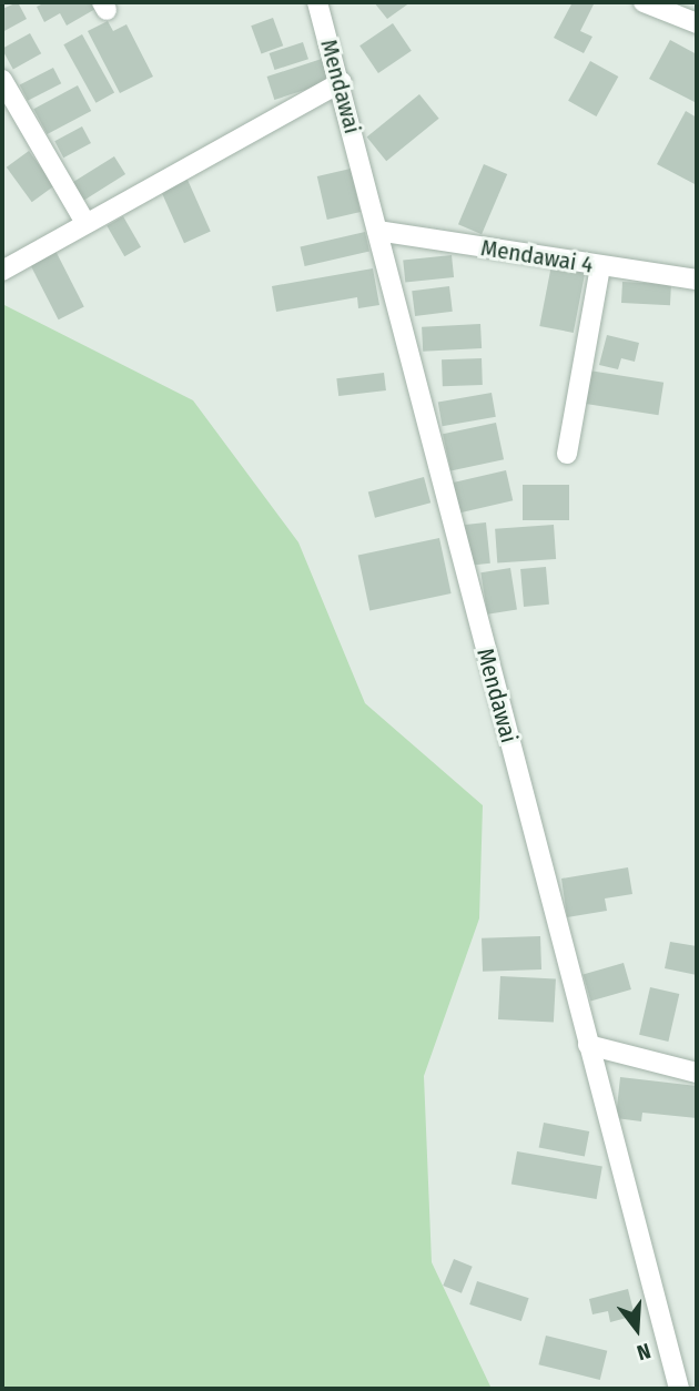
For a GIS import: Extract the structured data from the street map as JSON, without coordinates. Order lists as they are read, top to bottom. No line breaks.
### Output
{"streets":{"street":["Mendawai","Mendawai 4"]},"crossings":[["Mendawai","Mendawai 4"]],"north":"bottom"}
